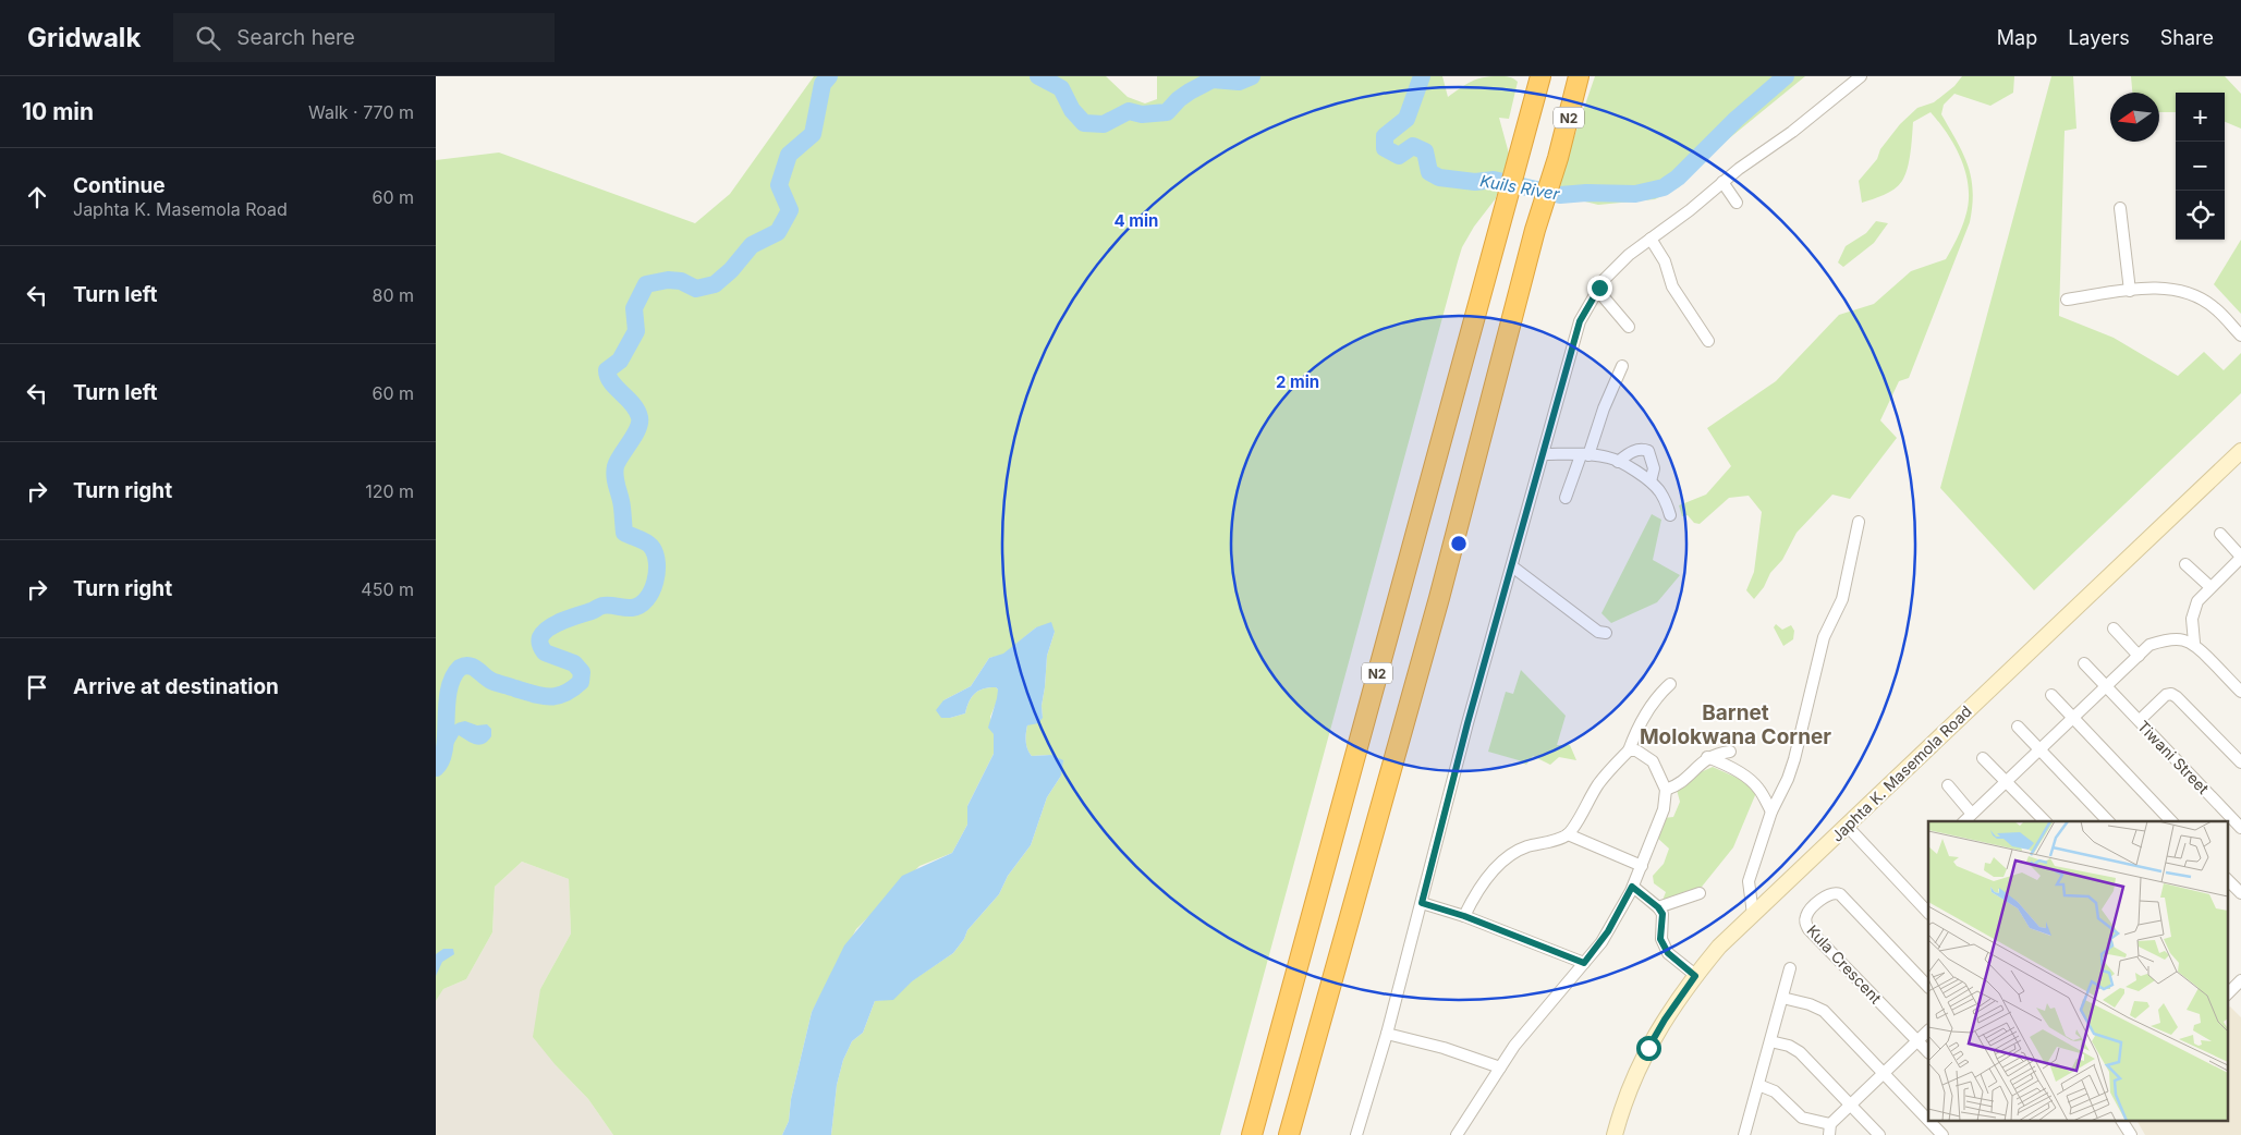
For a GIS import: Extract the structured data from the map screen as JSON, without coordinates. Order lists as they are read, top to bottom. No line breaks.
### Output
{"streets":{"highway":["N2"],"main road":["Japhta K. Masemola Road"],"street":["Tiwani Street","Kula Crescent"]},"districts":["Barnet Molokwana Corner"],"water":["Kuils River"],"north":"left","page":{"header":"Gridwalk","search":"Search here","nav":["Map","Layers","Share"],"heading":["10 min","Walk · 770 m"],"map_buttons":["+","−"],"list":[["Continue","Japhta K. Masemola Road","60 m"],["Turn left","80 m"],["Turn left","60 m"],["Turn right","120 m"],["Turn right","450 m"],"Arrive at destination"]},"rings":["4 min","2 min"]}
